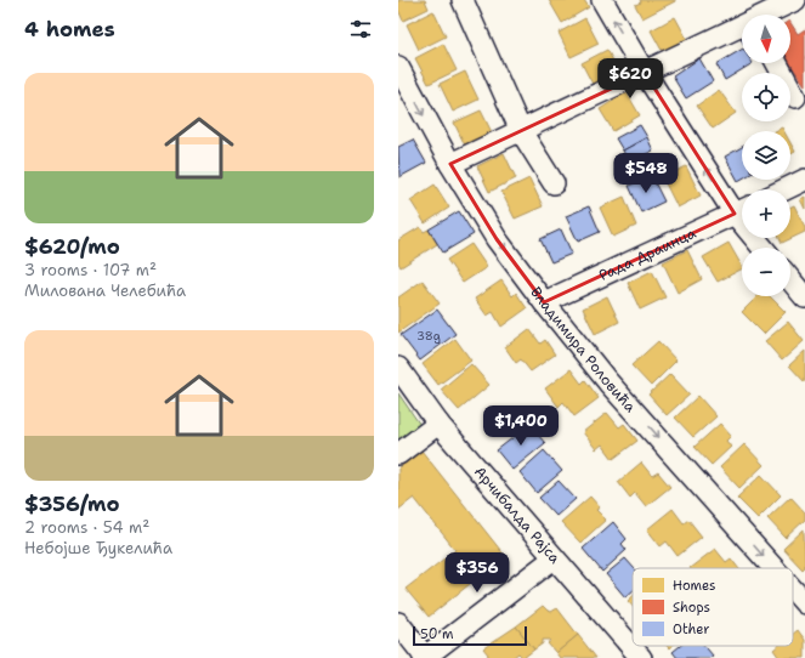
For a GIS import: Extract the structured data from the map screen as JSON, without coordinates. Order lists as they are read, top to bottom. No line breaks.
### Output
{"streets":{"street":["Рада Драинца","Владимира Роловића","Арчибалда Рајса"]},"crossings":[["Рада Драинца","Владимира Роловића"]],"one_way":["Владимира Роловића"],"house_numbers":["38g"],"legend":["Homes","Shops","Other"],"scale_bar":"50 m","north":"bottom","page":{"heading":"4 homes","map_buttons":["+","−"],"list":[{"name":"$620/mo","note":"3 rooms · 107 m² · Милована Челебића"},{"name":"$356/mo","note":"2 rooms · 54 m² · Небојше Ђукелића"}],"price":["$620","$548","$1,400","$356"],"scale":"50 m"}}
